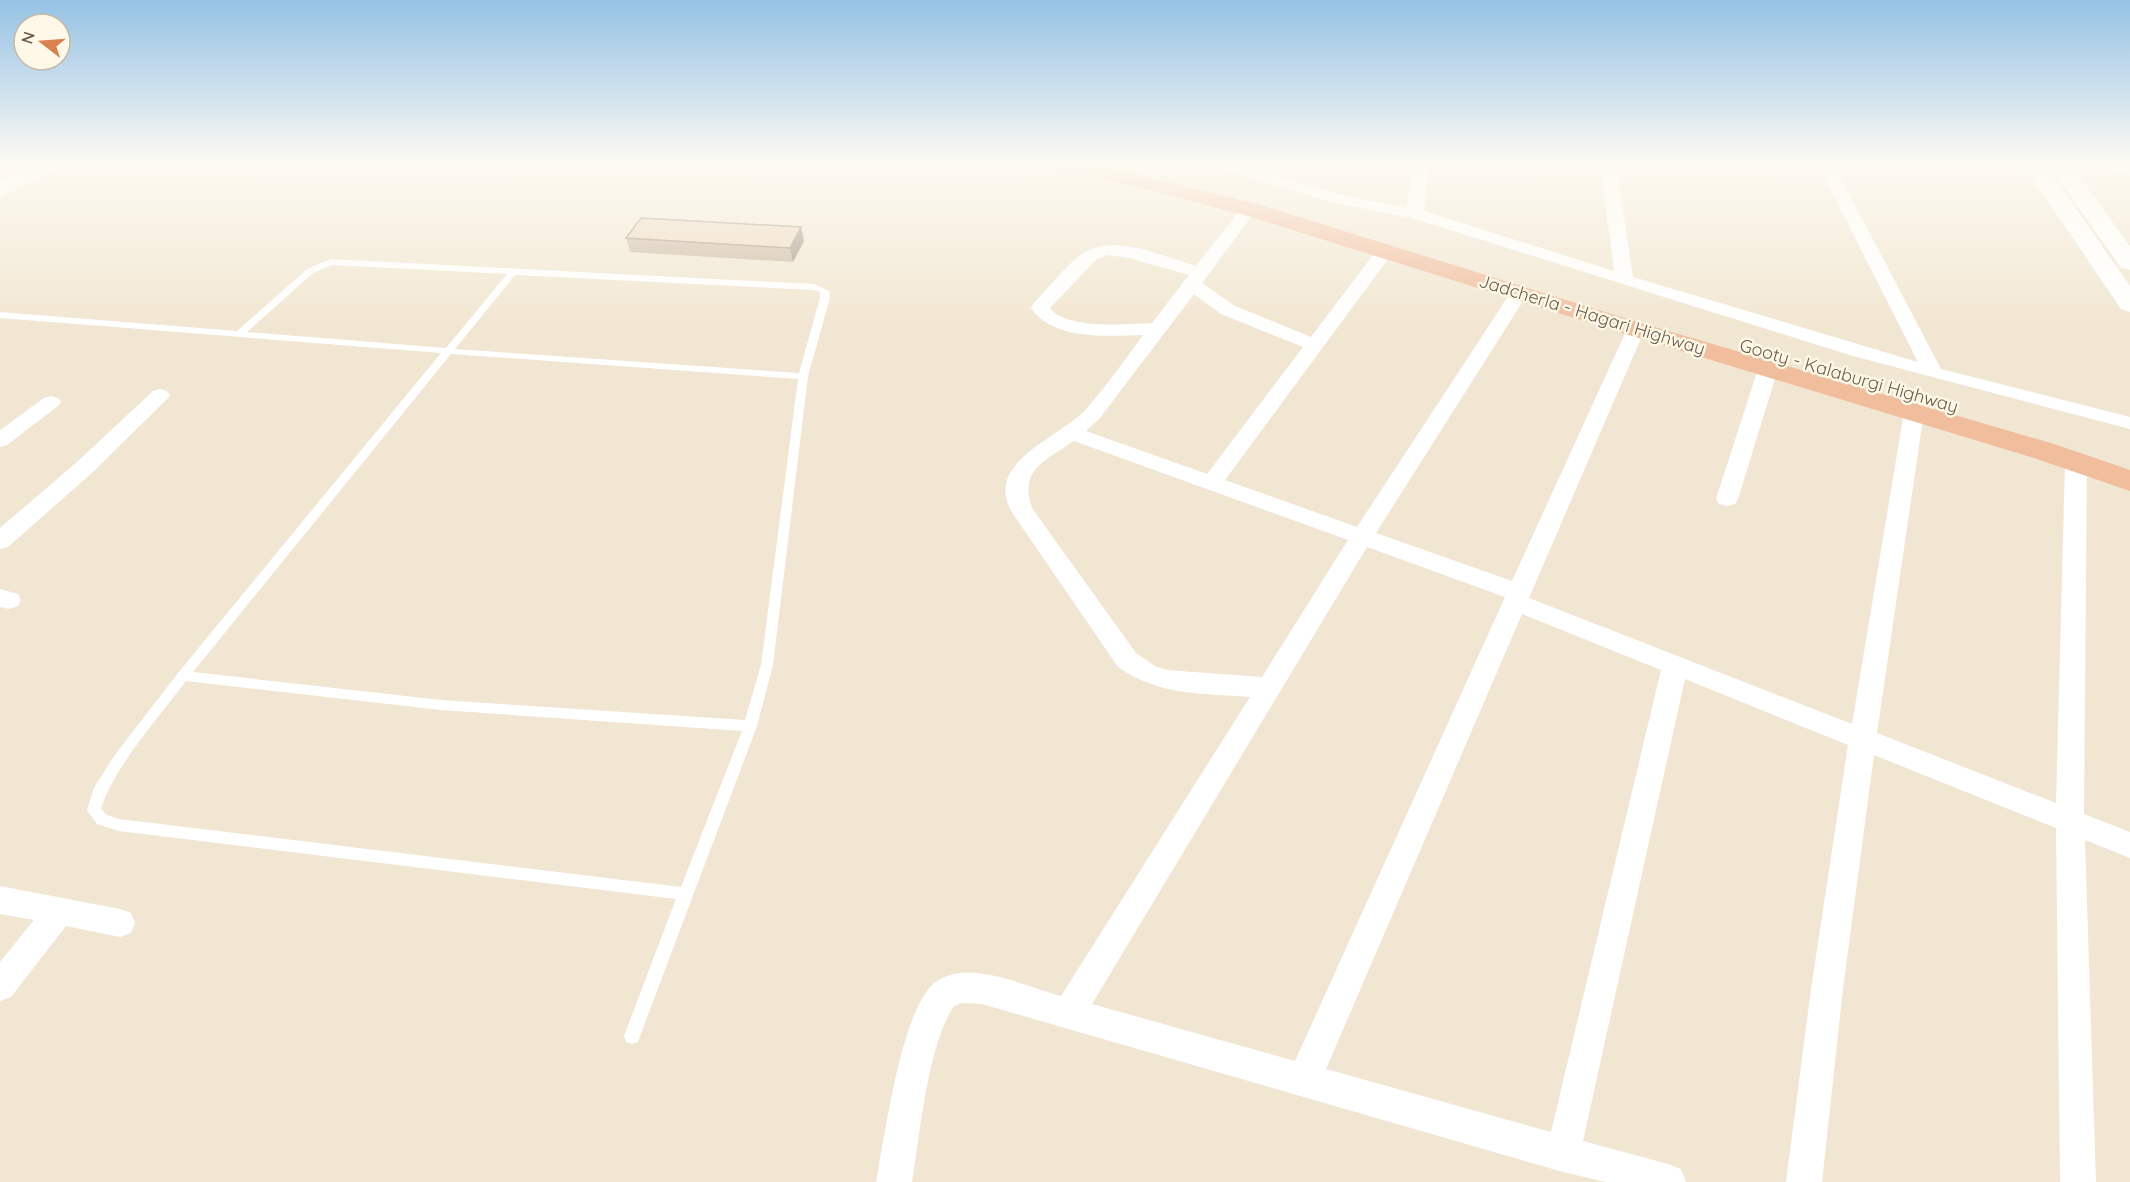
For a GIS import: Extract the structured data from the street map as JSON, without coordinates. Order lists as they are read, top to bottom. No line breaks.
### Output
{"streets":{"highway":["Jadcherla - Hagari Highway","Gooty - Kalaburgi Highway"]},"north":"left"}
